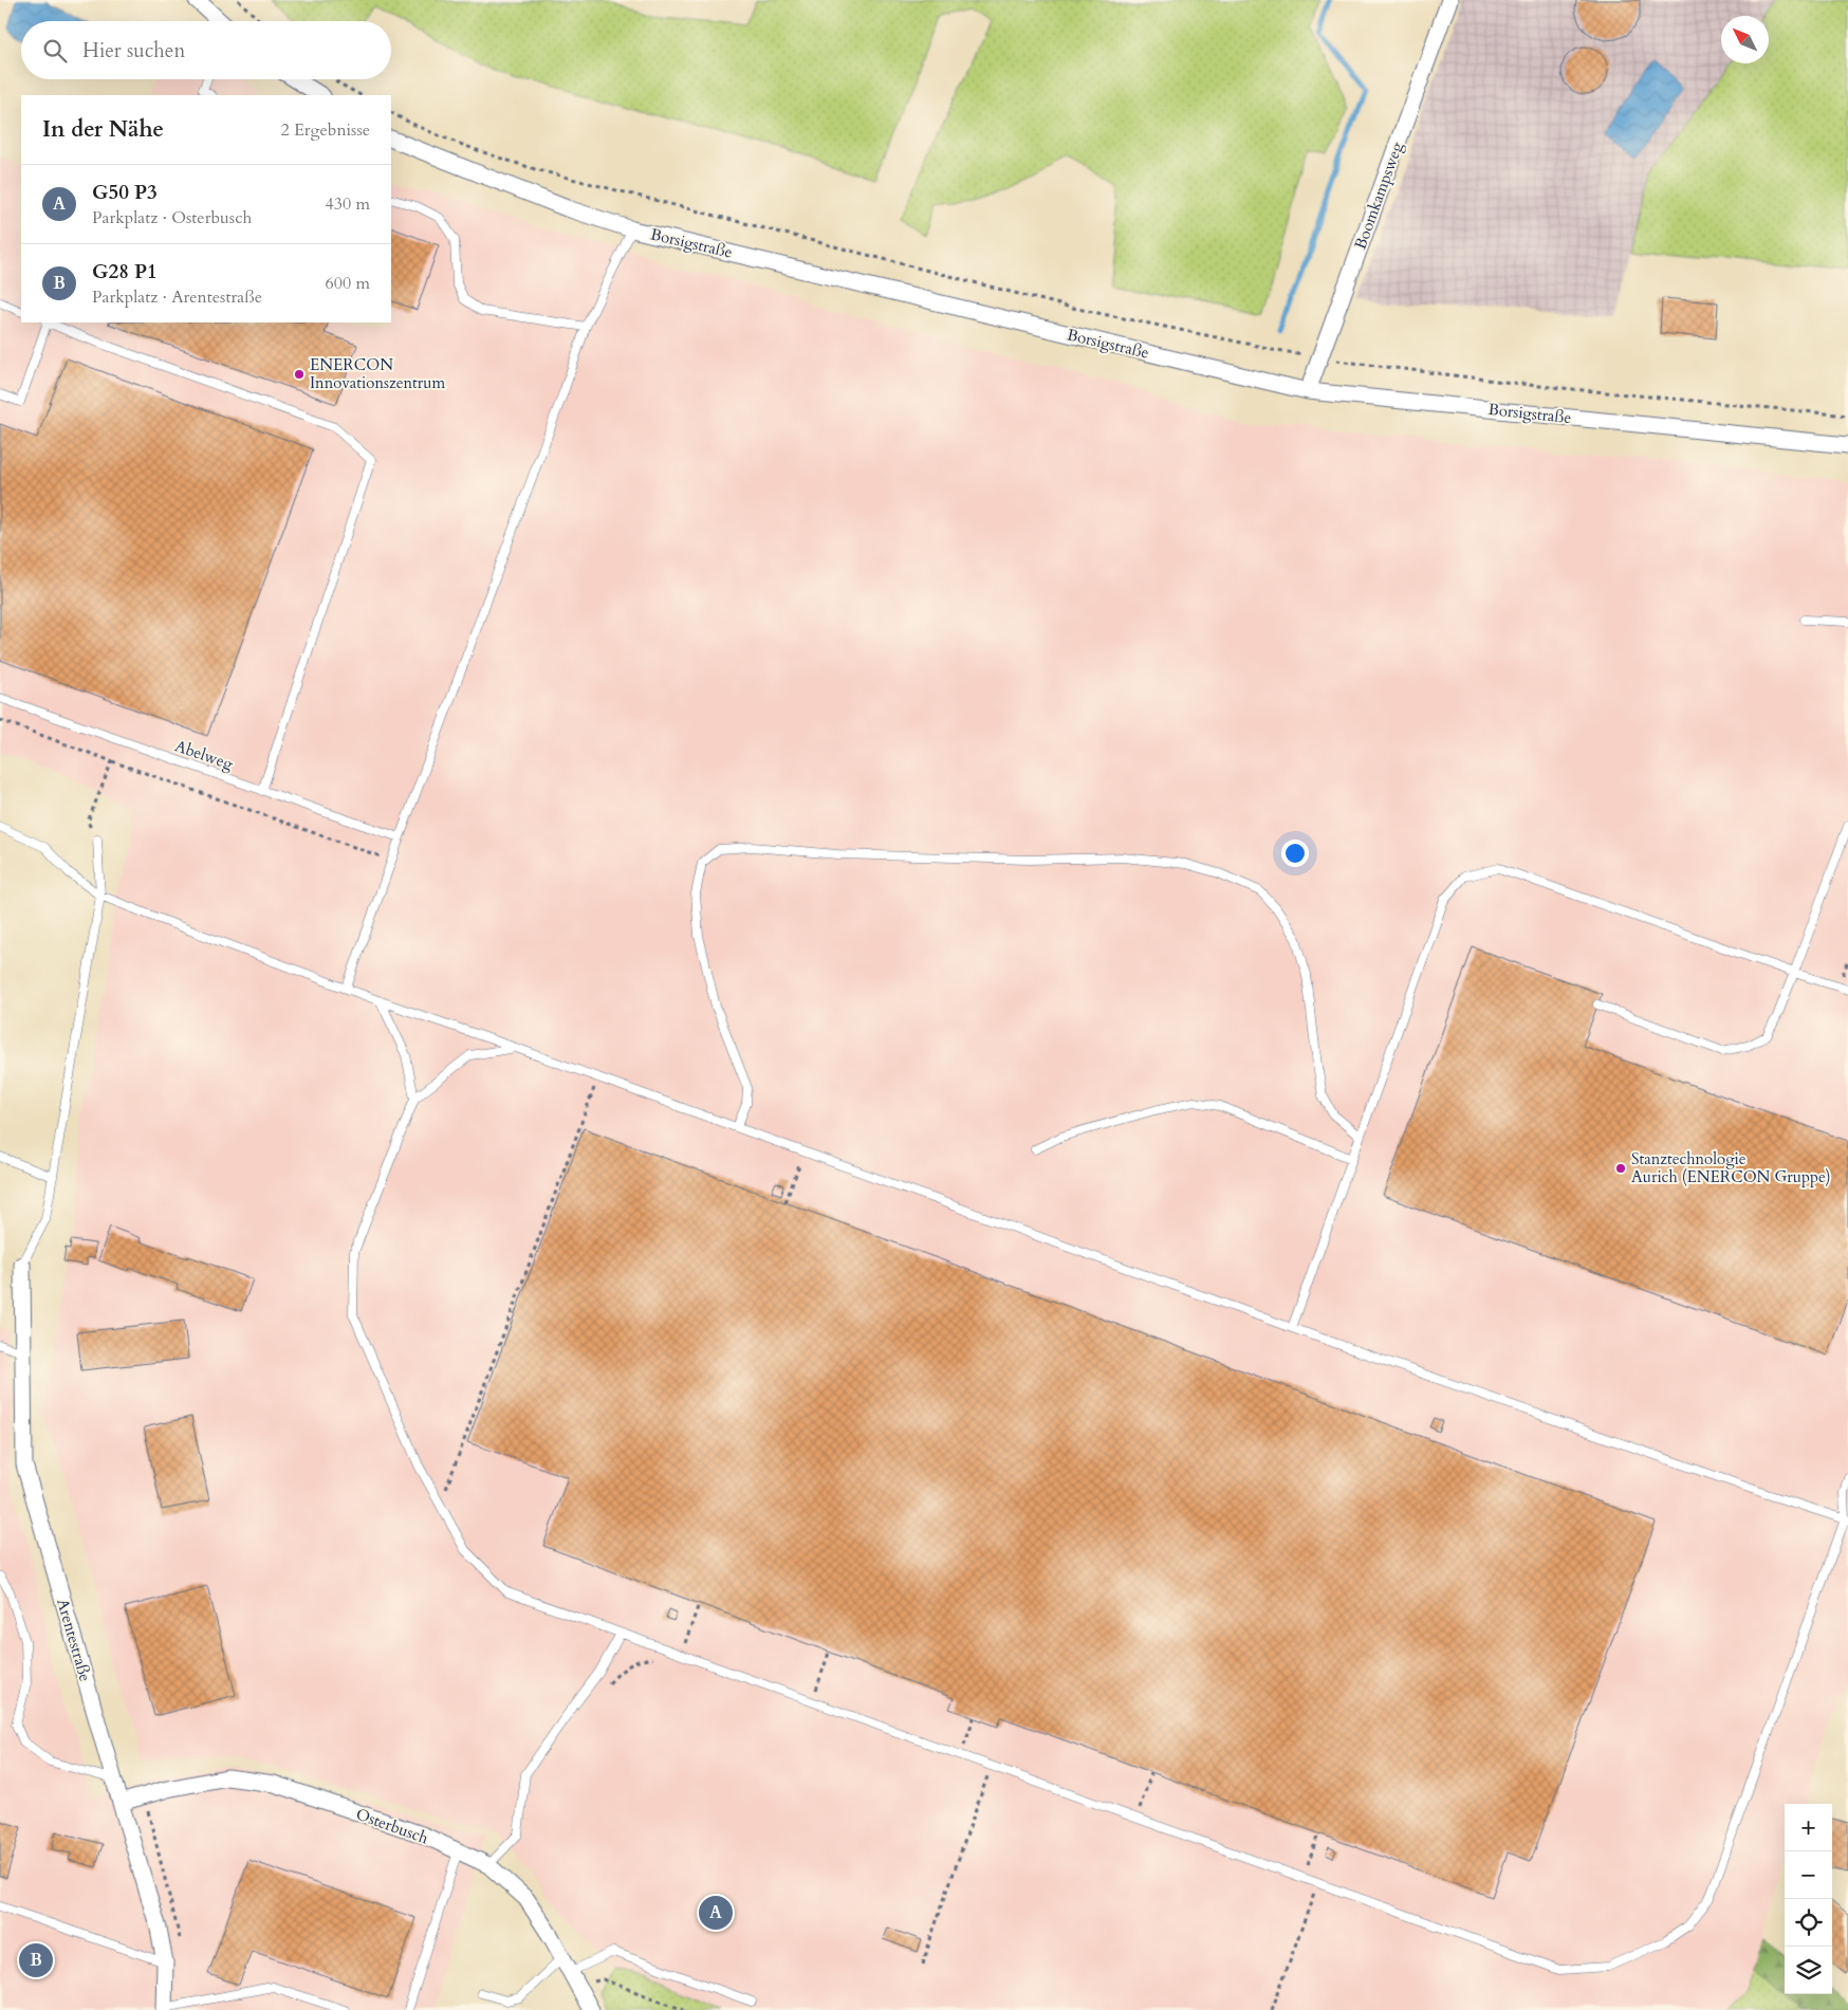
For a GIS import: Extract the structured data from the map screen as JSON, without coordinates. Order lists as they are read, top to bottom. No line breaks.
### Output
{"streets":{"street":["Boomkampsweg","Borsigstraße","Arentestraße","Osterbusch"],"lane":["Abelweg"]},"crossings":[["Boomkampsweg","Borsigstraße"],["Arentestraße","Osterbusch"]],"places":["ENERCON Innovationszentrum","Stanztechnologie Aurich (ENERCON Gruppe)"],"north":"top left","page":{"search":"Hier suchen","heading":["In der Nähe","2 Ergebnisse"],"list":[{"mark":"A","name":"G50 P3","note":"Parkplatz · Osterbusch","value":"430 m"},{"mark":"B","name":"G28 P1","note":"Parkplatz · Arentestraße","value":"600 m"}],"map_buttons":["+","−"],"pins":["A","B"]}}
